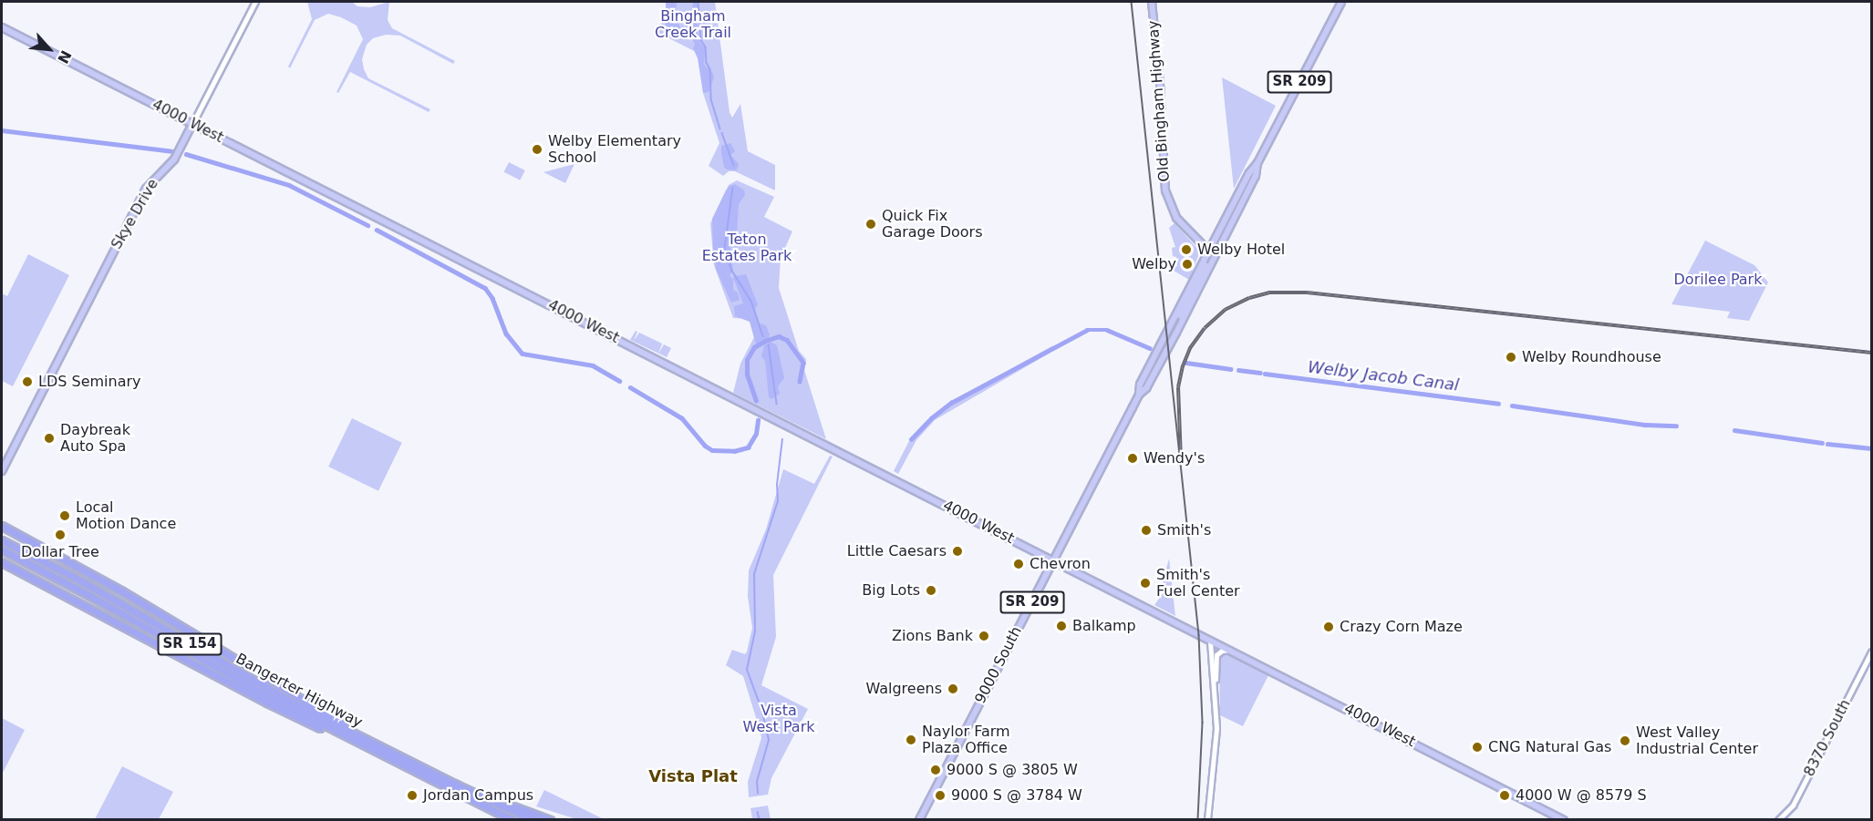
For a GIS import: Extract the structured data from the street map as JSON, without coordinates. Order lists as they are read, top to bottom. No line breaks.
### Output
{"streets":{"highway":["SR 154","Bangerter Highway"],"main road":["SR 209","Old Bingham Highway","4000 West","Skye Drive","9000 South"],"street":["8370 South"]},"crossings":[["Old Bingham Highway","9000 South"],["4000 West","Skye Drive"],["4000 West","9000 South"]],"districts":["Vista Plat"],"water":["Welby Jacob Canal"],"parks":["Bingham Creek Trail","Teton Estates Park","Dorilee Park","Vista West Park"],"places":["Welby Elementary School","Quick Fix Garage Doors","Welby Hotel","Welby","Welby Roundhouse","LDS Seminary","Daybreak Auto Spa","Wendy's","Local Motion Dance","Smith's","Dollar Tree","Little Caesars","Chevron","Smith's Fuel Center","Big Lots","Balkamp","Crazy Corn Maze","Zions Bank","Walgreens","Naylor Farm Plaza Office","West Valley Industrial Center","CNG Natural Gas","9000 S @ 3805 W","Jordan Campus","9000 S @ 3784 W","4000 W @ 8579 S"],"north":"bottom right"}
